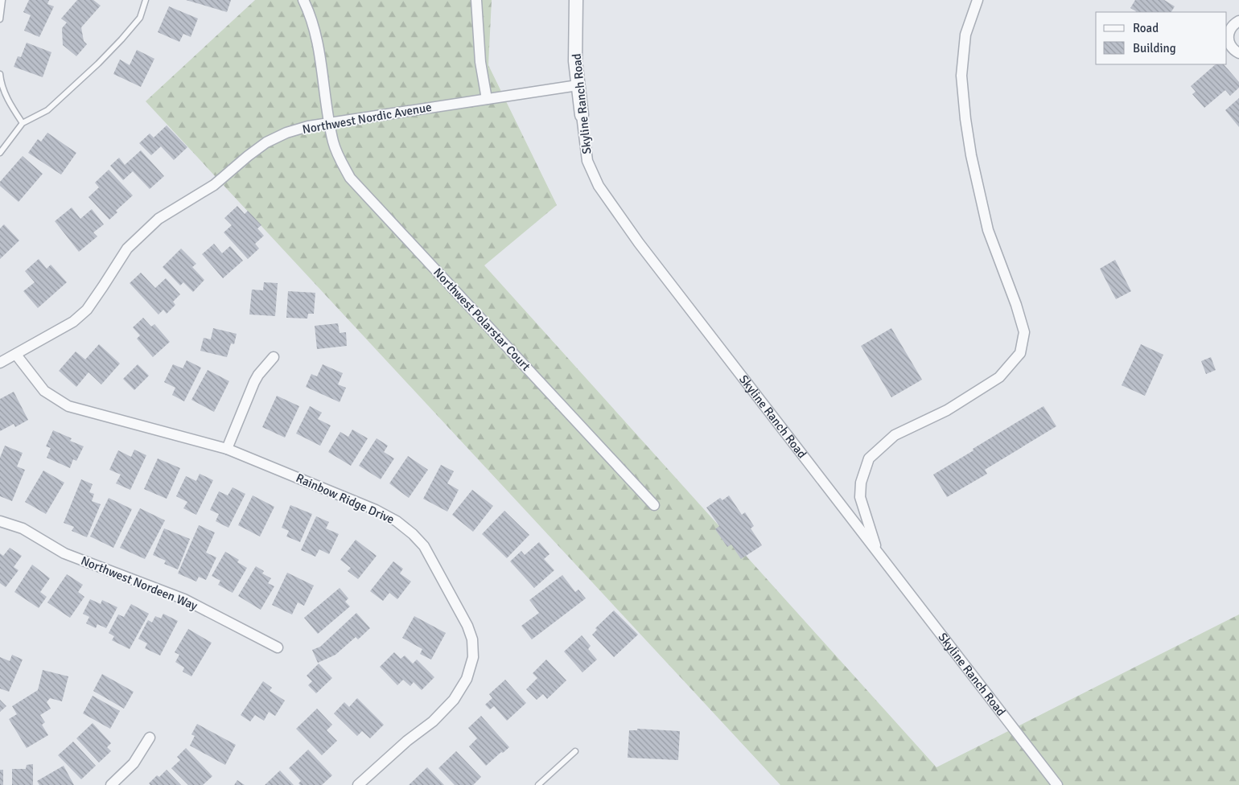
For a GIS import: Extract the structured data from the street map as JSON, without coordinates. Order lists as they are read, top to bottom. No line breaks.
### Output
{"streets":{"street":["Skyline Ranch Road","Northwest Nordic Avenue","Northwest Polarstar Court","Rainbow Ridge Drive","Northwest Nordeen Way"]},"crossings":[["Skyline Ranch Road","Northwest Nordic Avenue"],["Northwest Nordic Avenue","Northwest Polarstar Court"],["Northwest Nordic Avenue","Rainbow Ridge Drive"]],"legend":["Road","Building"]}
